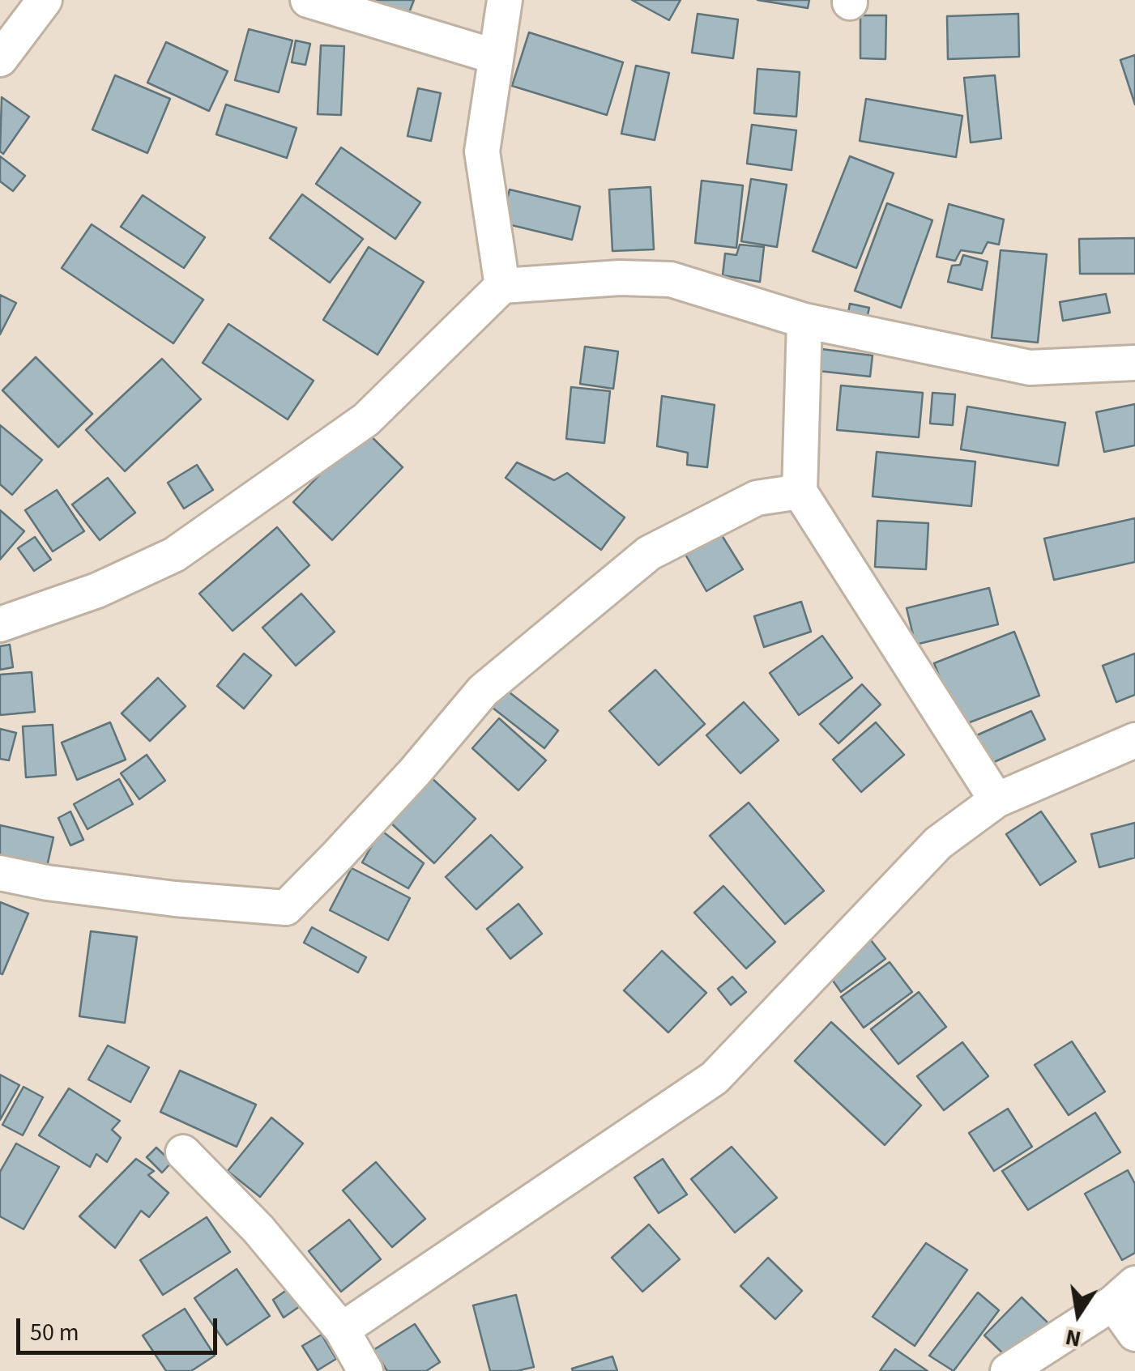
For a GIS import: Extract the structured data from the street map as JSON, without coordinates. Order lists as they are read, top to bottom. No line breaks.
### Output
{"scale_bar":"50 m","north":"bottom"}
